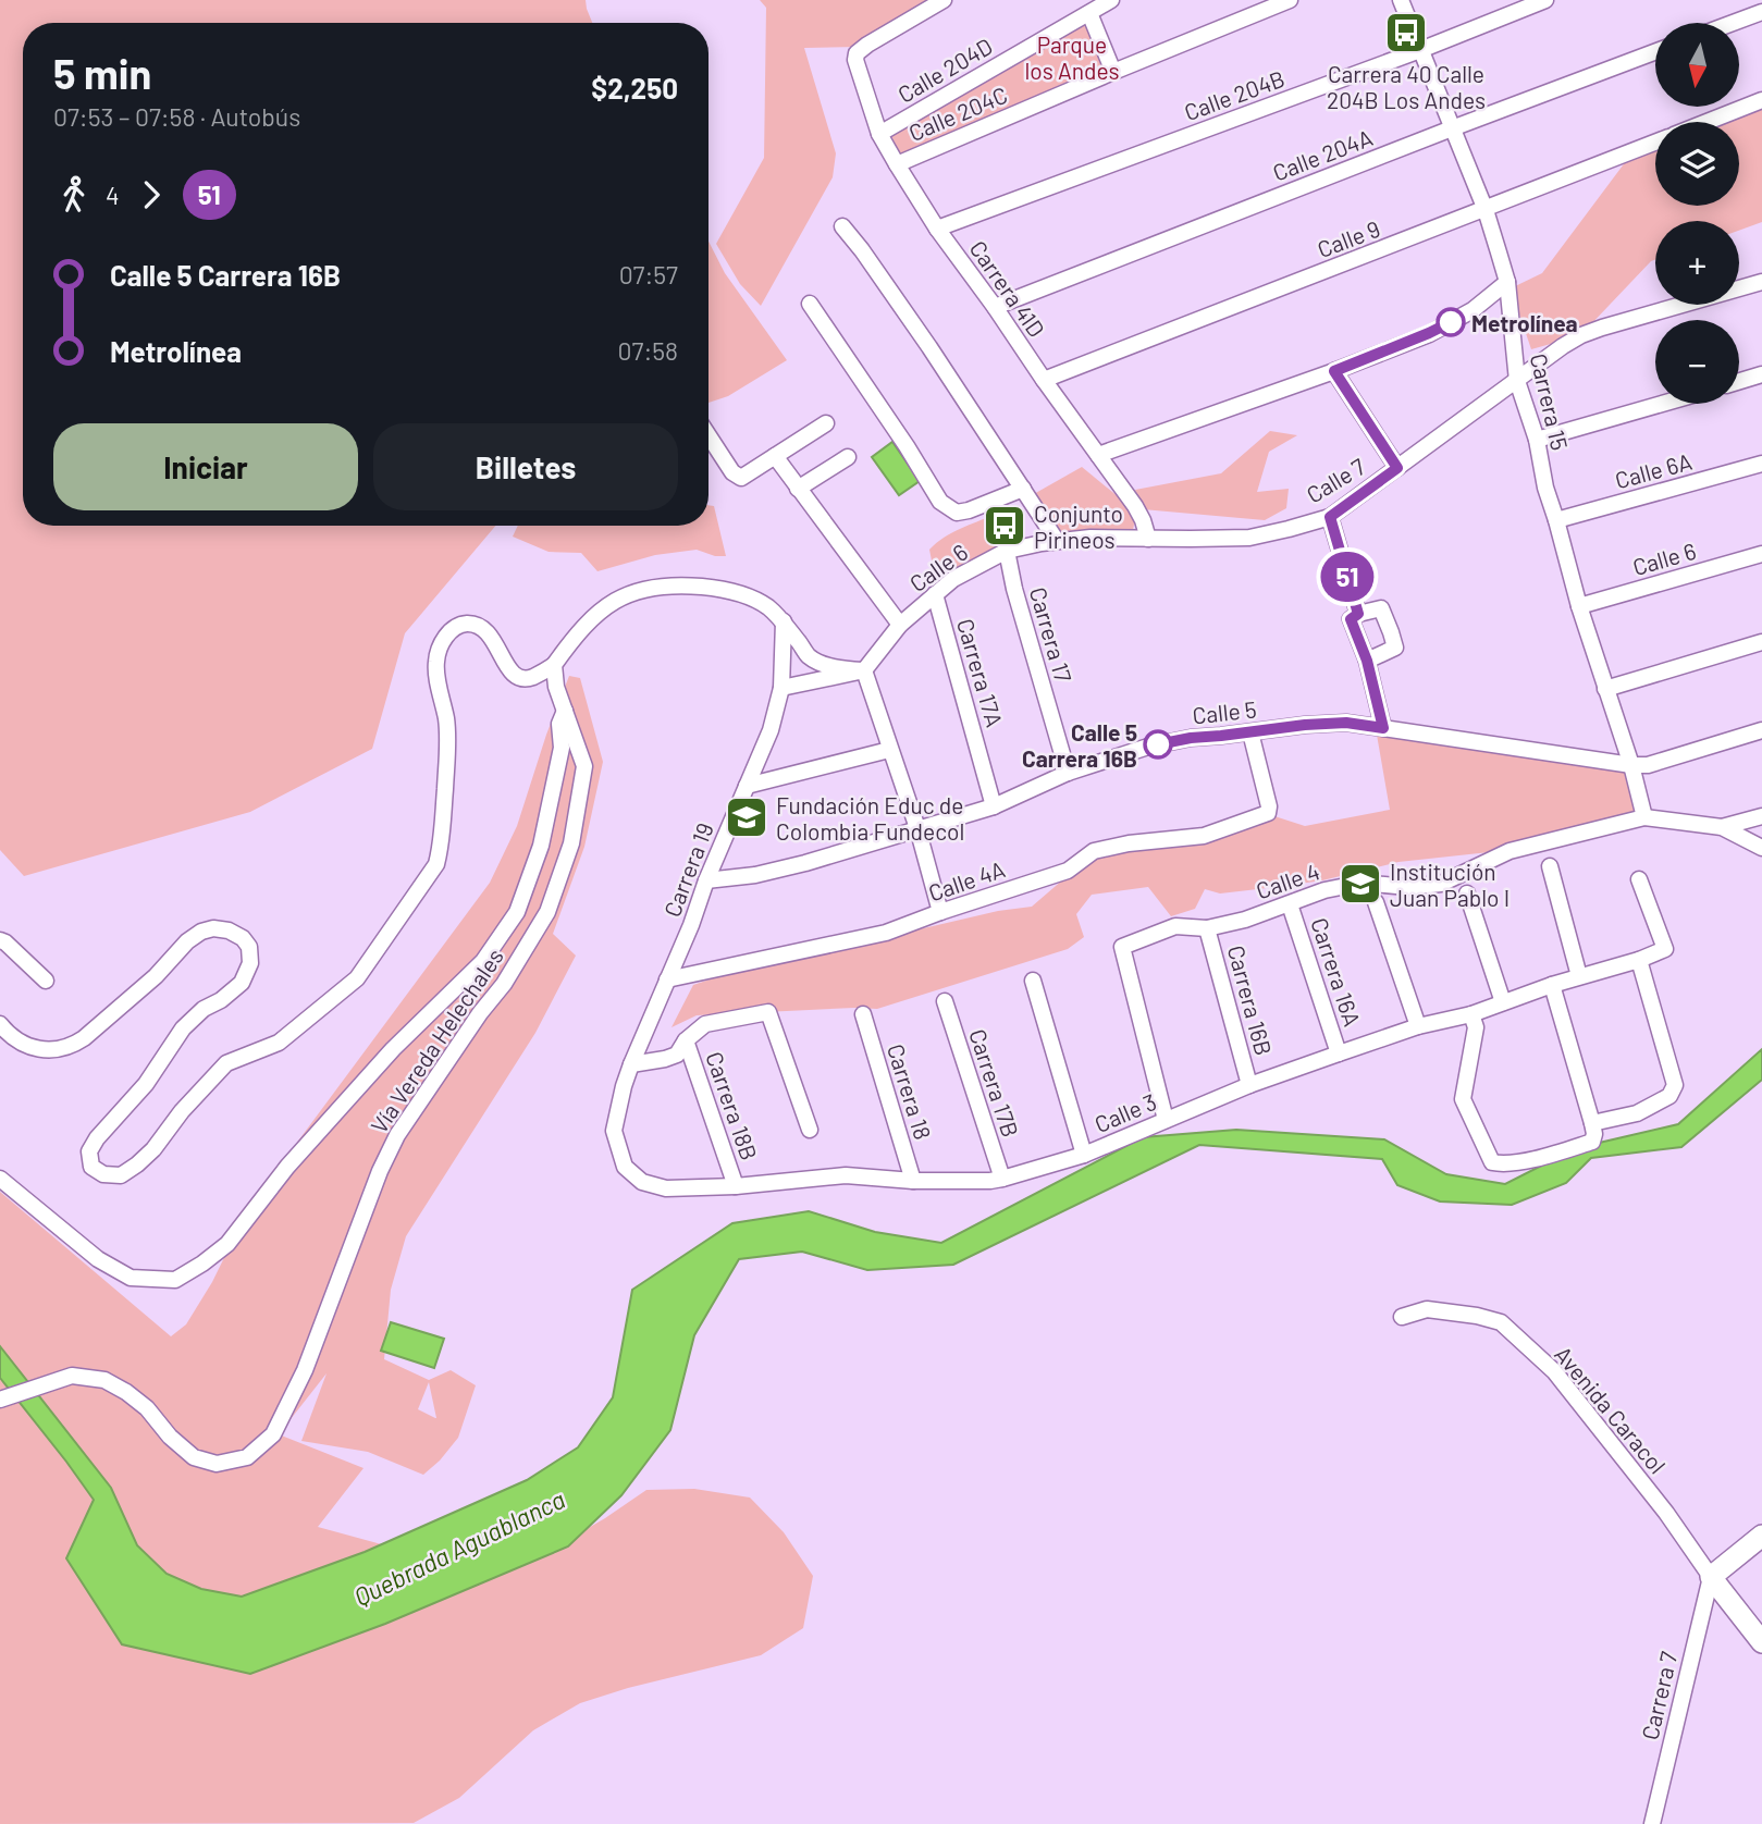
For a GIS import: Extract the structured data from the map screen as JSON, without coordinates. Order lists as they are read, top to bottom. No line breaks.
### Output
{"streets":{"street":["Calle 204D","Calle 204B","Calle 204C","Calle 204A","Calle 9","Carrera 41D","Carrera 15","Calle 6A","Calle 7","Calle 6","Carrera 17","Carrera 17A","Calle 5","Carrera 19","Calle 4A","Calle 4","Carrera 16A","Carrera 16B","Vía Vereda Helechales","Carrera 17B","Carrera 18","Carrera 18B","Calle 3","Avenida Caracol","Carrera 7"]},"crossings":[["Calle 204D","Carrera 41D"],["Calle 204B","Carrera 41D"],["Calle 204B","Carrera 15"],["Calle 204C","Carrera 41D"],["Calle 204A","Carrera 41D"],["Calle 204A","Carrera 15"],["Calle 9","Carrera 41D"],["Calle 9","Carrera 15"],["Carrera 41D","Calle 7"],["Carrera 41D","Calle 6"],["Carrera 15","Calle 6A"],["Carrera 15","Calle 7"],["Carrera 15","Calle 6"],["Carrera 15","Calle 5"],["Carrera 15","Calle 4"],["Calle 7","Calle 6"],["Calle 6","Carrera 17"],["Calle 6","Carrera 17A"],["Carrera 17","Calle 5"],["Carrera 17A","Calle 5"],["Calle 5","Carrera 19"],["Calle 5","Calle 4A"],["Carrera 19","Calle 4A"],["Carrera 19","Calle 3"],["Calle 4","Carrera 16A"],["Calle 4","Carrera 16B"],["Calle 4","Calle 3"],["Carrera 16A","Calle 3"],["Carrera 16B","Calle 3"],["Carrera 17B","Calle 3"],["Carrera 18","Calle 3"],["Carrera 18B","Calle 3"],["Avenida Caracol","Carrera 7"]],"water":["Quebrada Aguablanca"],"parks":["Parque los Andes"],"places":{"bus stop":["Carrera 40 Calle 204B Los Andes","Conjunto Pirineos"],"other":["Metrolínea","Calle 5 Carrera 16B"],"school or university":["Fundación Educ de Colombia Fundecol","Institución Juan Pablo I"]},"lines":["bus line 51"],"north":"bottom","page":{"on_map":"51","map_buttons":["+","−"],"heading":["5 min","07:53 – 07:58 · Autobús","$2,250"],"legs":["4","51"],"list":[{"name":"Calle 5 Carrera 16B","value":"07:57"},{"name":"Metrolínea","value":"07:58"}],"buttons":["Iniciar","Billetes"]}}
